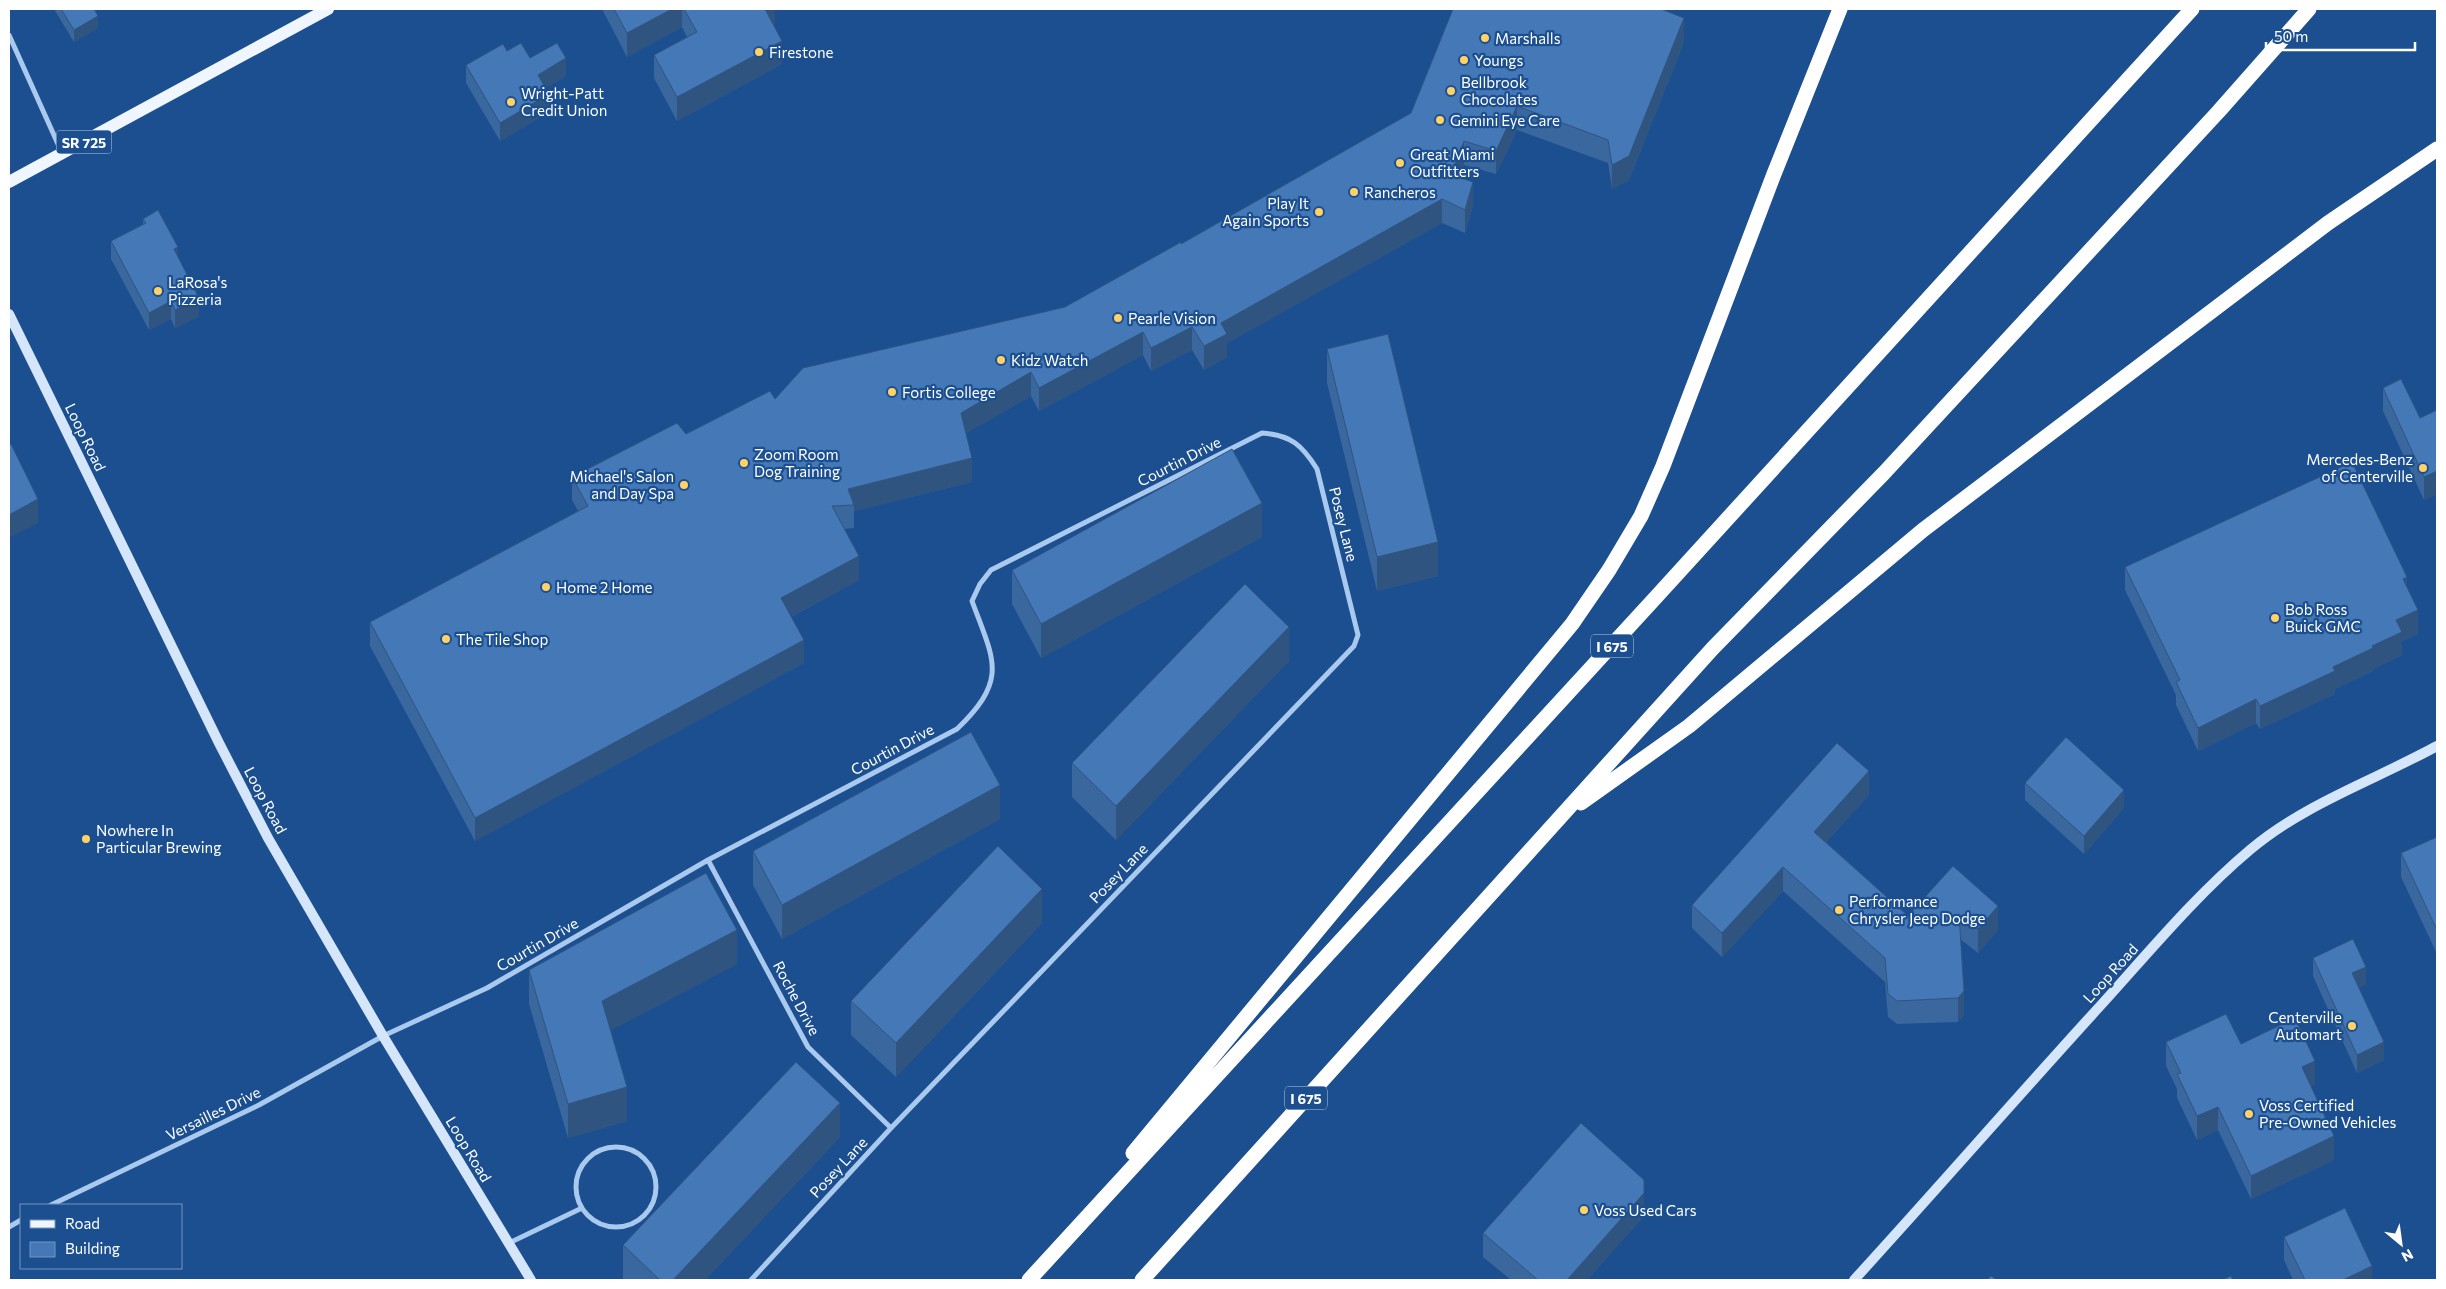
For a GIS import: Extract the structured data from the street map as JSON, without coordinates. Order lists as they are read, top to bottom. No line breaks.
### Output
{"streets":{"highway":["I 675"],"main road":["SR 725"],"street":["Loop Road","Courtin Drive","Posey Lane","Roche Drive","Versailles Drive"]},"crossings":[["Loop Road","Courtin Drive"],["Loop Road","Versailles Drive"],["Courtin Drive","Posey Lane"],["Courtin Drive","Roche Drive"],["Courtin Drive","Versailles Drive"],["Posey Lane","Roche Drive"]],"places":["Marshalls","Firestone","Youngs","Bellbrook Chocolates","Wright-Patt Credit Union","Gemini Eye Care","Great Miami Outfitters","Rancheros","Play It Again Sports","LaRosa's Pizzeria","Pearle Vision","Kidz Watch","Fortis College","Zoom Room Dog Training","Mercedes-Benz of Centerville","Michael's Salon and Day Spa","Home 2 Home","Bob Ross Buick GMC","The Tile Shop","Nowhere In Particular Brewing","Performance Chrysler Jeep Dodge","Centerville Automart","Voss Certified Pre-Owned Vehicles","Voss Used Cars"],"legend":["Road","Building"],"scale_bar":"50 m","north":"bottom right"}
